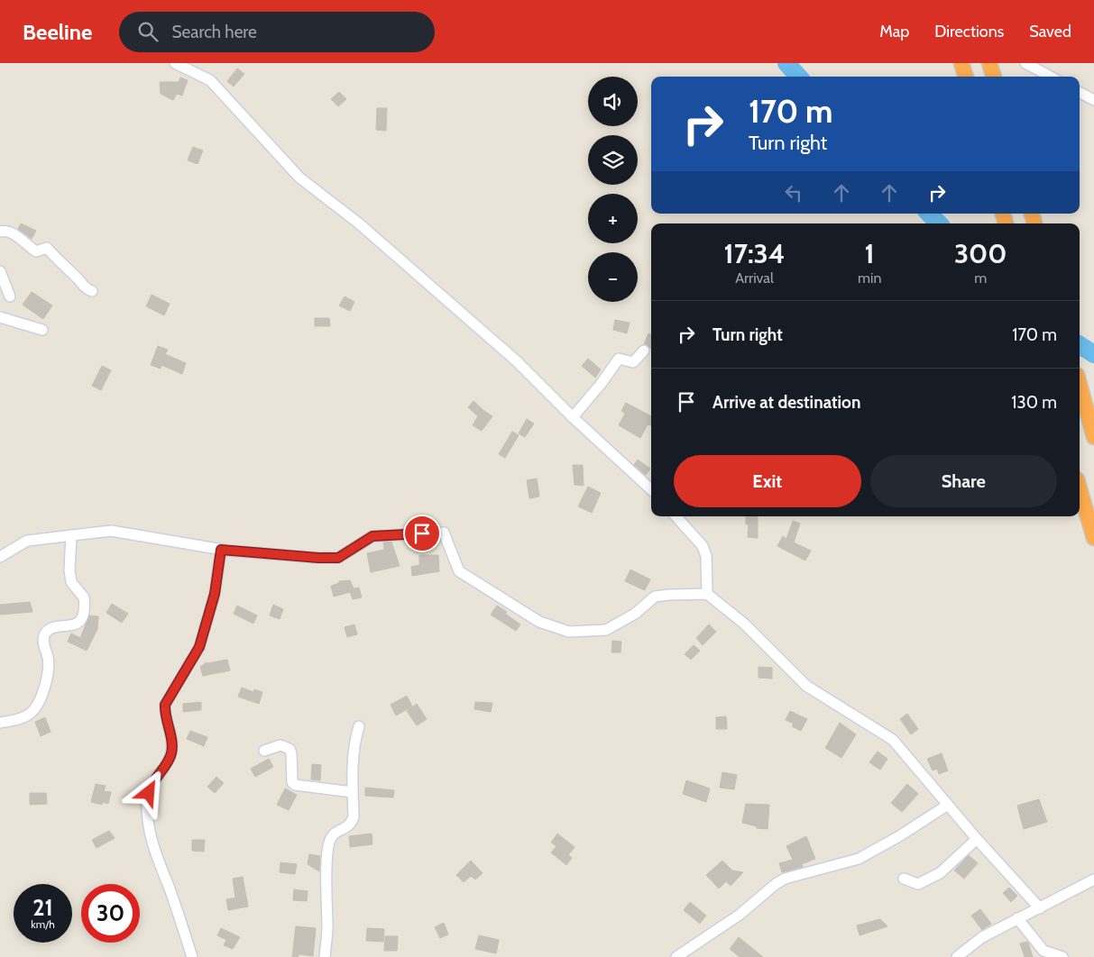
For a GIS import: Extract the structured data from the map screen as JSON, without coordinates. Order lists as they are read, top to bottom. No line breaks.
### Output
{"page":{"header":"Beeline","search":"Search here","nav":["Map","Directions","Saved"],"map_buttons":["+","−"],"turn":["170 m","Turn right"],"eta":["17:34","Arrival","1","min","300","m"],"list":[{"name":"Turn right","value":"170 m"},{"name":"Arrive at destination","value":"130 m"}],"buttons":["Exit","Share"],"speed":"21 km/h","limit":"30"}}
